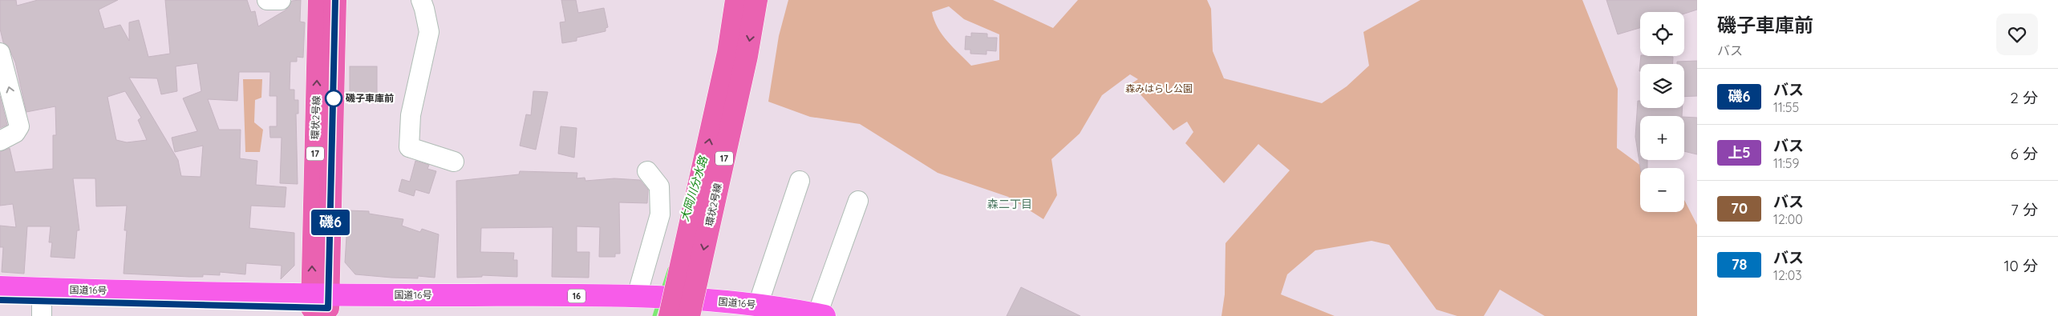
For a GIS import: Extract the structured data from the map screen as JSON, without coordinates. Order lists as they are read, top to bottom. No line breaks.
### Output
{"streets":{"highway":["国道16号","16"],"main road":["環状2号線","17"]},"crossings":[["環状2号線","国道16号"]],"districts":["森二丁目"],"water":["大岡川分水路"],"parks":["森みはらし公園"],"places":["磯子車庫前"],"lines":["bus line 磯6"],"page":{"on_map":"磯6","heading":["磯子車庫前","バス"],"map_buttons":["+","−"],"list":[{"mark":"磯6","name":"バス","note":"11:55","value":"2 分"},{"mark":"上5","name":"バス","note":"11:59","value":"6 分"},{"mark":"70","name":"バス","note":"12:00","value":"7 分"},{"mark":"78","name":"バス","note":"12:03","value":"10 分"}]}}
